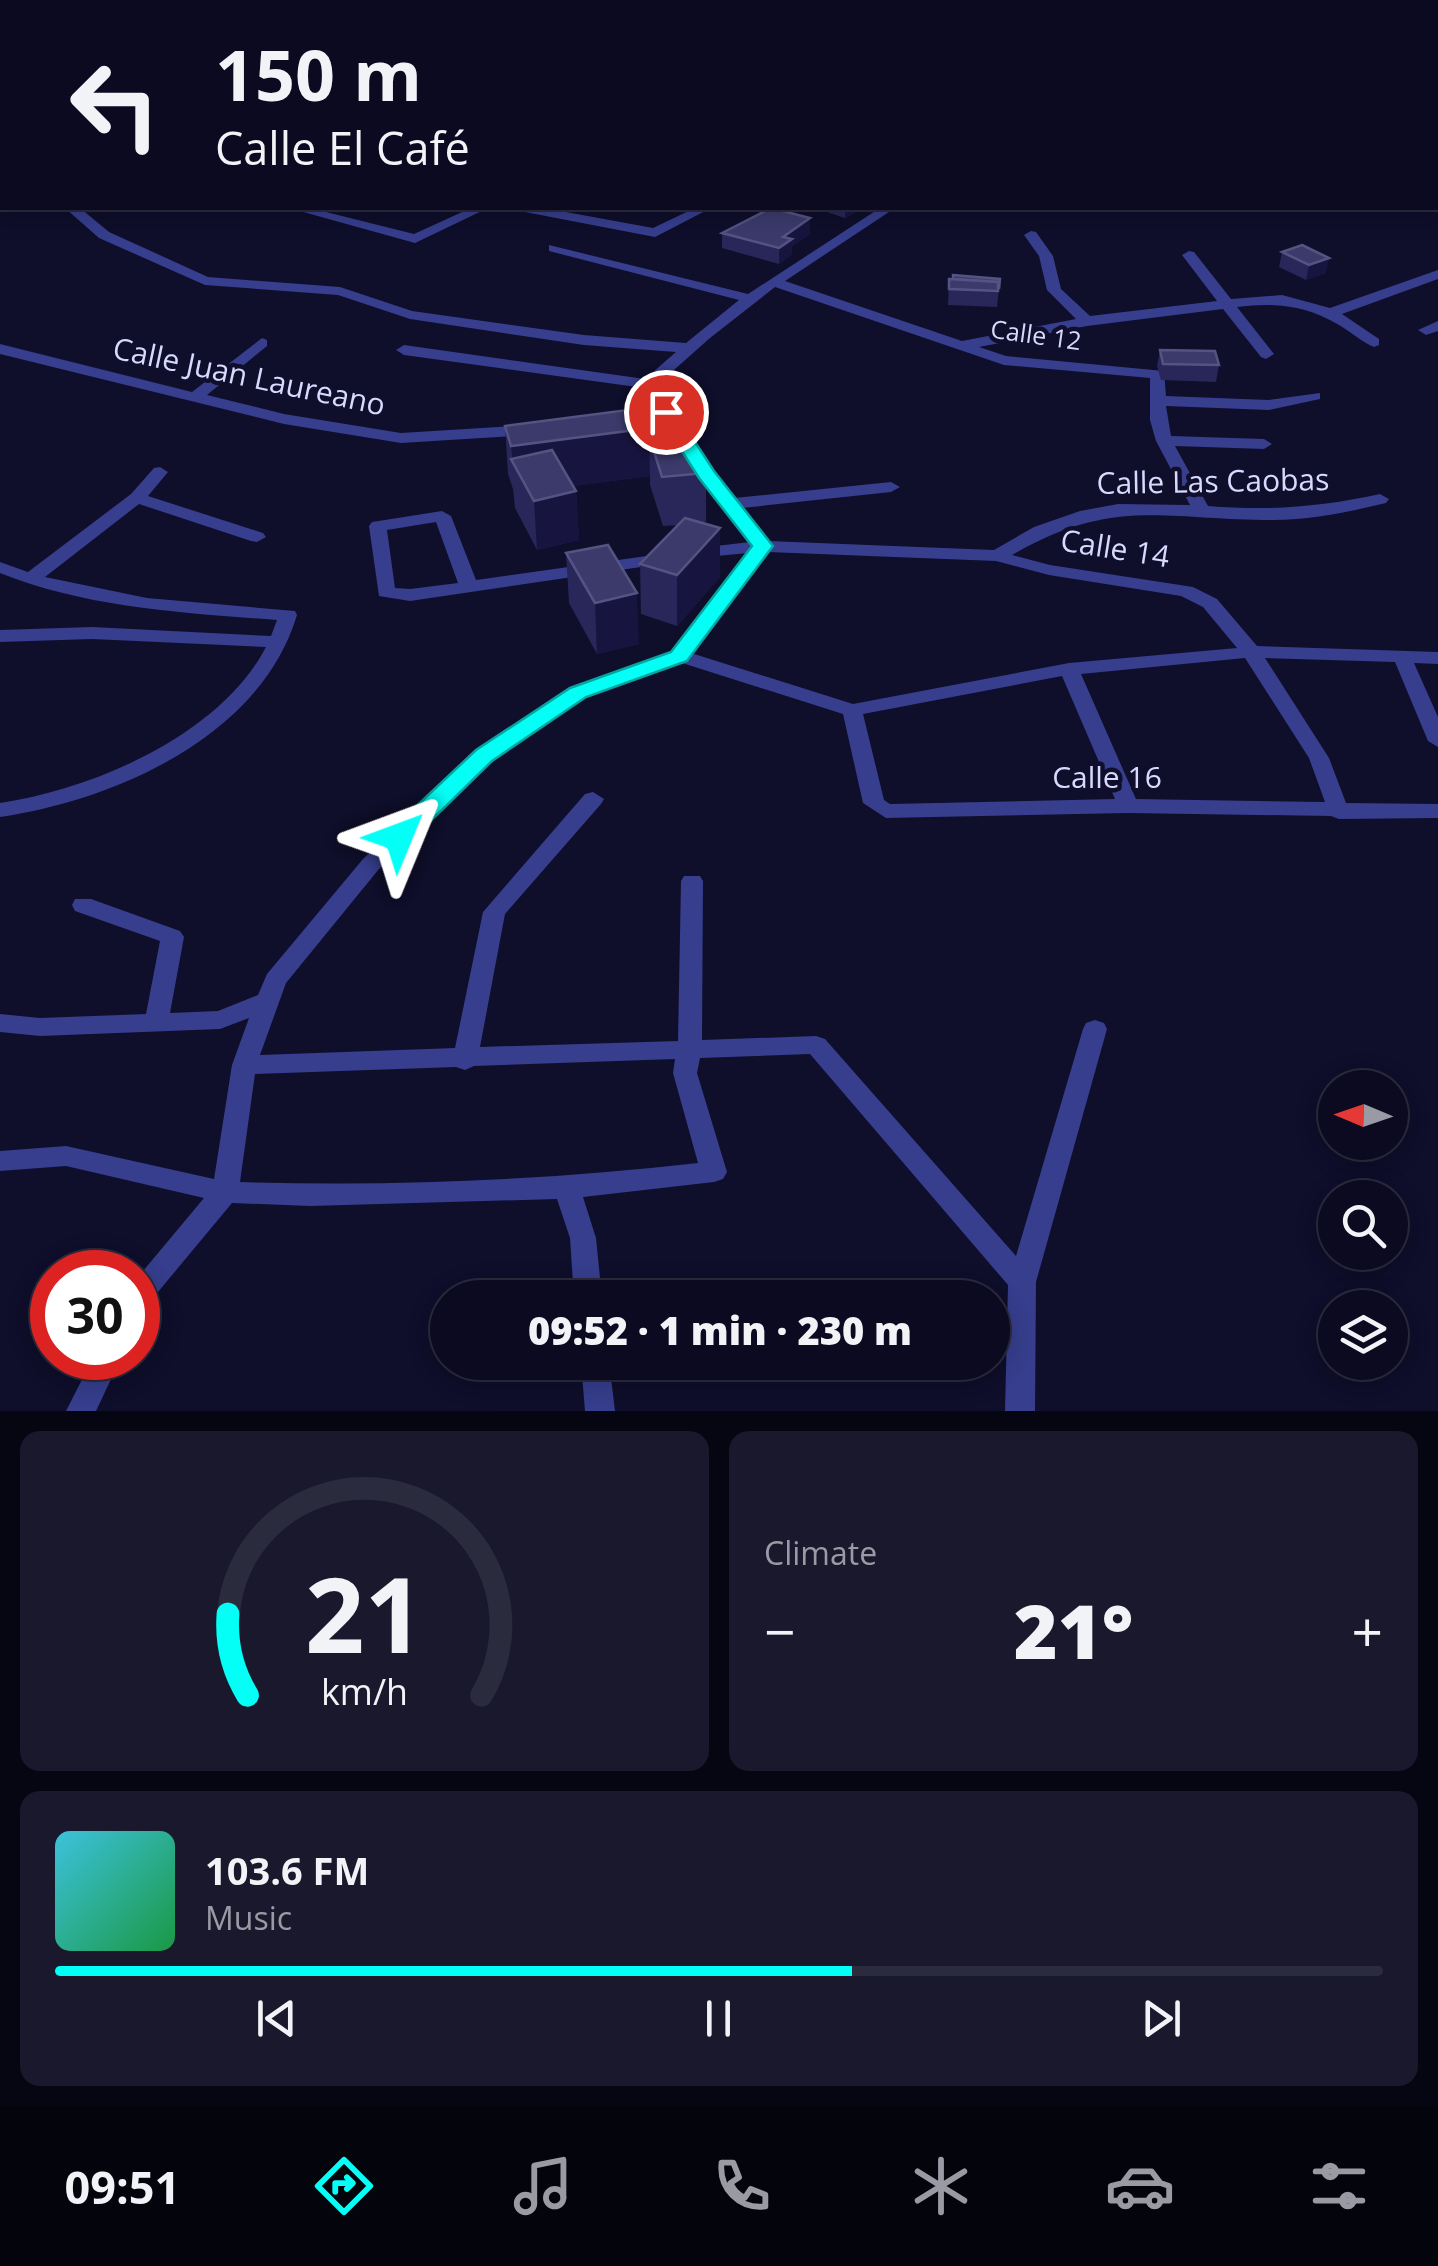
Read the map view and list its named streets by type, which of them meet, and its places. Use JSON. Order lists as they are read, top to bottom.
{
  "streets": {
    "street": [
      "Calle 12",
      "Calle Juan Laureano",
      "Calle Las Caobas",
      "Calle 14",
      "Calle 16"
    ]
  },
  "crossings": [
    ["Calle Las Caobas", "Calle 14"],
    ["Calle 14", "Calle 16"]
  ],
  "north": "left",
  "page": {
    "turn": ["150 m", "Calle El Café"],
    "limit": "30",
    "trip": "09:52 · 1 min · 230 m",
    "tile": "Climate",
    "heat": ["−", "21°", "+"],
    "song": ["103.6 FM", "Music"],
    "tabs": "09:51",
    "gauge": ["21", "km/h"]
  }
}
